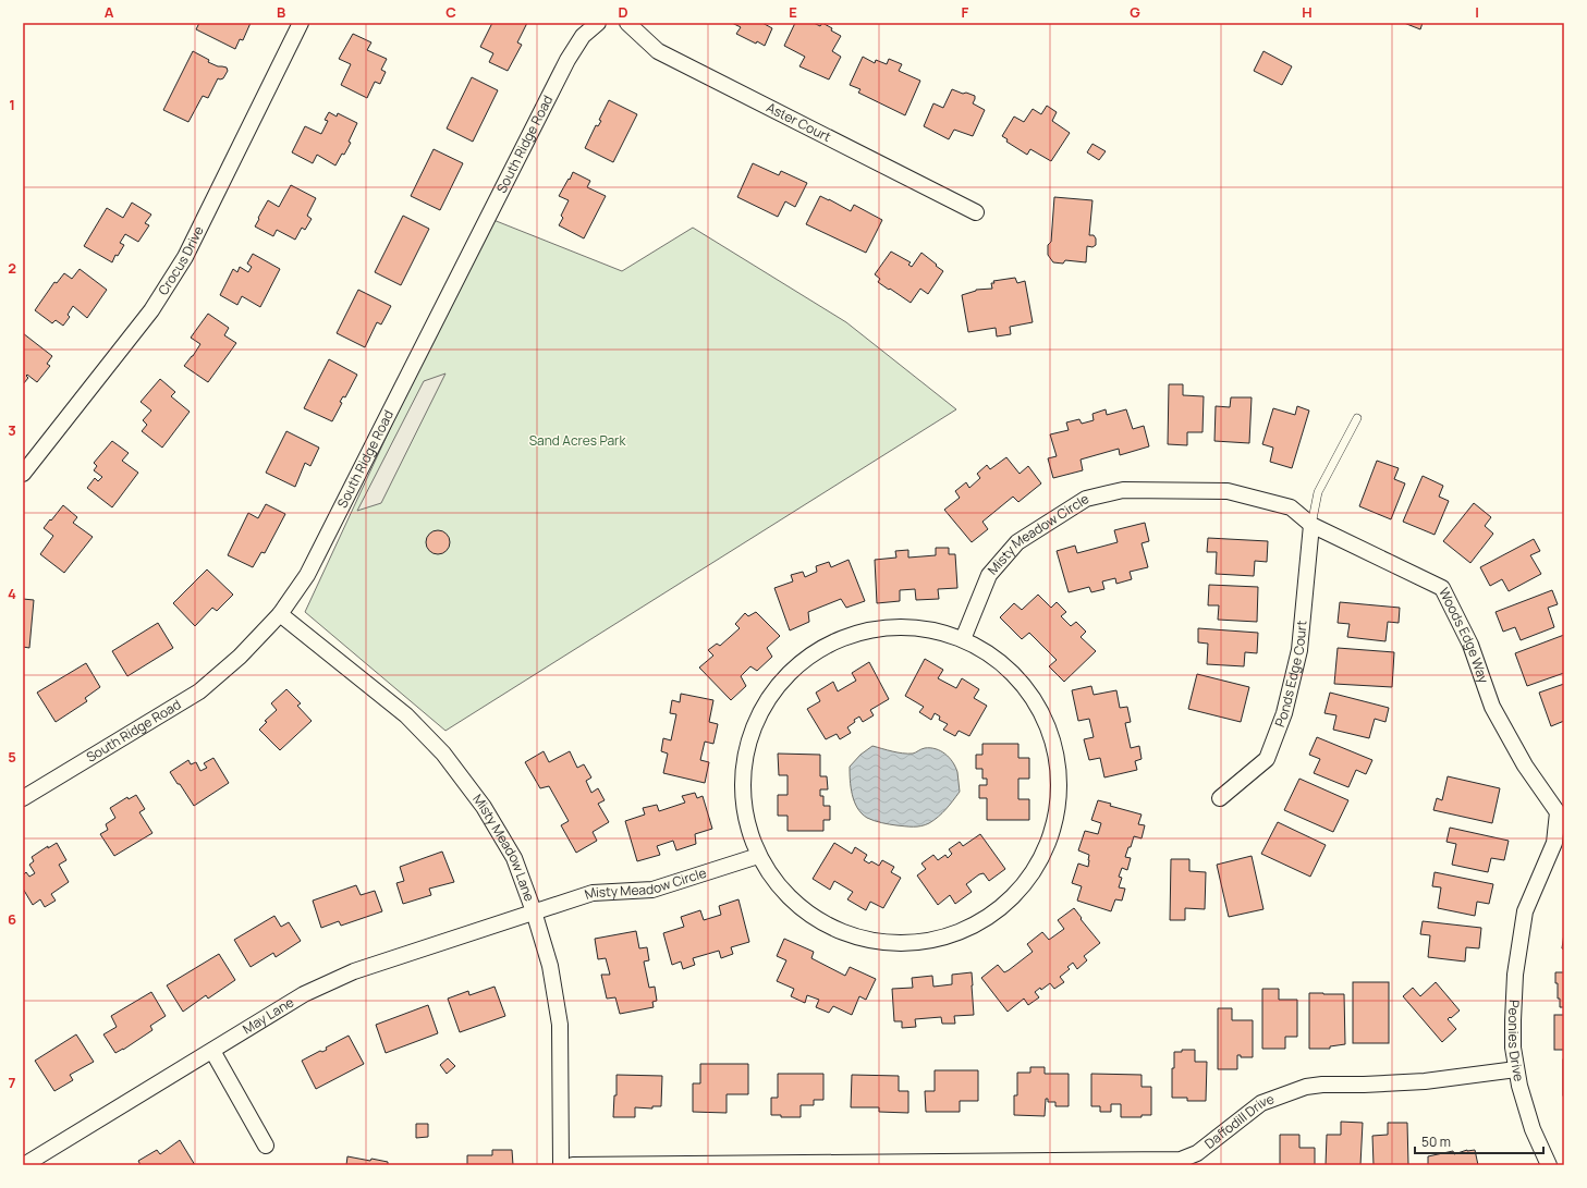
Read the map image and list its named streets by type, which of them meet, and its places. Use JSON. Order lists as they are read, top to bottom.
{
  "streets": {
    "street": [
      "Aster Court",
      "South Ridge Road",
      "Crocus Drive",
      "Misty Meadow Circle",
      "Woods Edge Way",
      "Ponds Edge Court",
      "Misty Meadow Lane",
      "May Lane",
      "Peonies Drive",
      "Daffodill Drive"
    ]
  },
  "crossings": [
    ["South Ridge Road", "Misty Meadow Lane"],
    ["Misty Meadow Circle", "Woods Edge Way"],
    ["Misty Meadow Circle", "Misty Meadow Lane"],
    ["Misty Meadow Circle", "May Lane"],
    ["Woods Edge Way", "Ponds Edge Court"],
    ["Woods Edge Way", "Peonies Drive"],
    ["Misty Meadow Lane", "May Lane"],
    ["Peonies Drive", "Daffodill Drive"]
  ],
  "parks": ["Sand Acres Park"],
  "scale_bar": "50 m",
  "grid": {
    "columns": [
      "A",
      "B",
      "C",
      "D",
      "E",
      "F",
      "G",
      "H",
      "I"
    ],
    "rows": [
      "1",
      "2",
      "3",
      "4",
      "5",
      "6",
      "7"
    ]
  }
}
